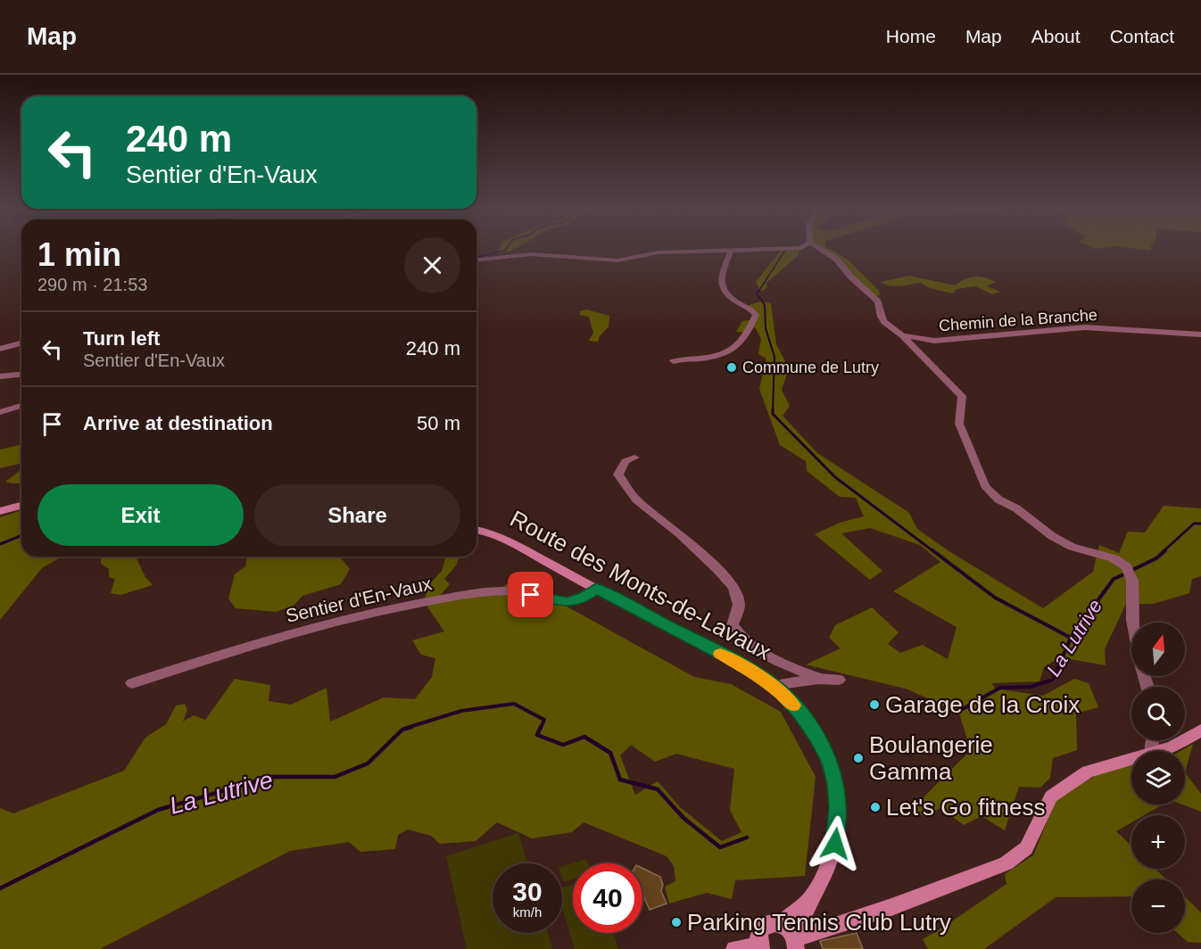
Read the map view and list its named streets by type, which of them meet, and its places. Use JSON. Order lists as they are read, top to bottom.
{
  "streets": {
    "street": ["Chemin de la Branche", "Route des Monts-de-Lavaux", "Sentier d'En-Vaux"]
  },
  "crossings": [
    ["Route des Monts-de-Lavaux", "Sentier d'En-Vaux"]
  ],
  "water": ["La Lutrive"],
  "places": [
    "Commune de Lutry",
    "Garage de la Croix",
    "Boulangerie Gamma",
    "Let's Go fitness",
    "Parking Tennis Club Lutry"
  ],
  "north": "top",
  "page": {
    "header": "Map",
    "nav": [
      "Home",
      "Map",
      "About",
      "Contact"
    ],
    "turn": ["240 m", "Sentier d'En-Vaux"],
    "heading": ["1 min", "290 m · 21:53"],
    "list": [
      {
        "name": "Turn left",
        "note": "Sentier d'En-Vaux",
        "value": "240 m"
      },
      {
        "name": "Arrive at destination",
        "value": "50 m"
      }
    ],
    "buttons": ["Exit", "Share"],
    "map_buttons": ["+", "−"],
    "speed": "30 km/h",
    "limit": "40"
  }
}
